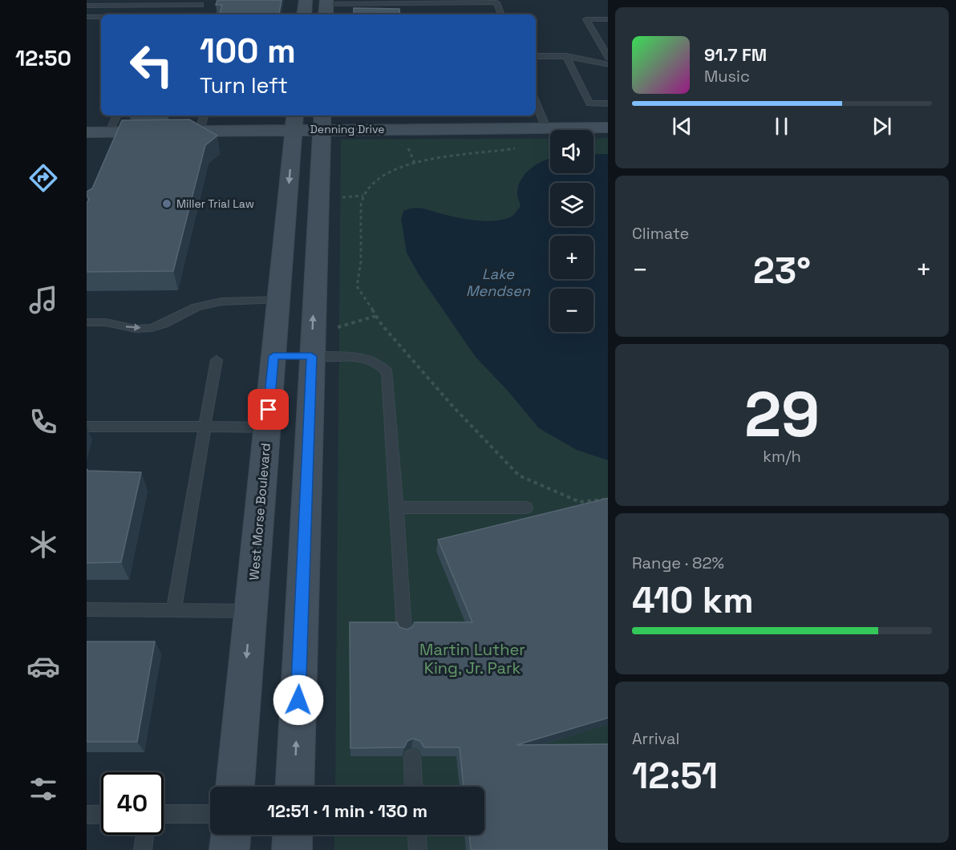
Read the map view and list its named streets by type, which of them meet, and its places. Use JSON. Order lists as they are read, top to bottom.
{
  "streets": {
    "street": ["Denning Drive", "West Morse Boulevard"]
  },
  "crossings": [
    ["Denning Drive", "West Morse Boulevard"]
  ],
  "water": ["Lake Mendsen"],
  "parks": ["Martin Luther King, Jr. Park"],
  "places": ["Miller Trial Law"],
  "page": {
    "tabs": "12:50",
    "turn": ["100 m", "Turn left"],
    "song": ["91.7 FM", "Music"],
    "map_buttons": ["+", "−"],
    "tile": [
      "Climate",
      ["29", "km/h"],
      ["Range · 82%", "410 km"],
      ["Arrival", "12:51"]
    ],
    "heat": ["−", "23°", "+"],
    "limit": "40",
    "trip": "12:51 · 1 min · 130 m"
  }
}
